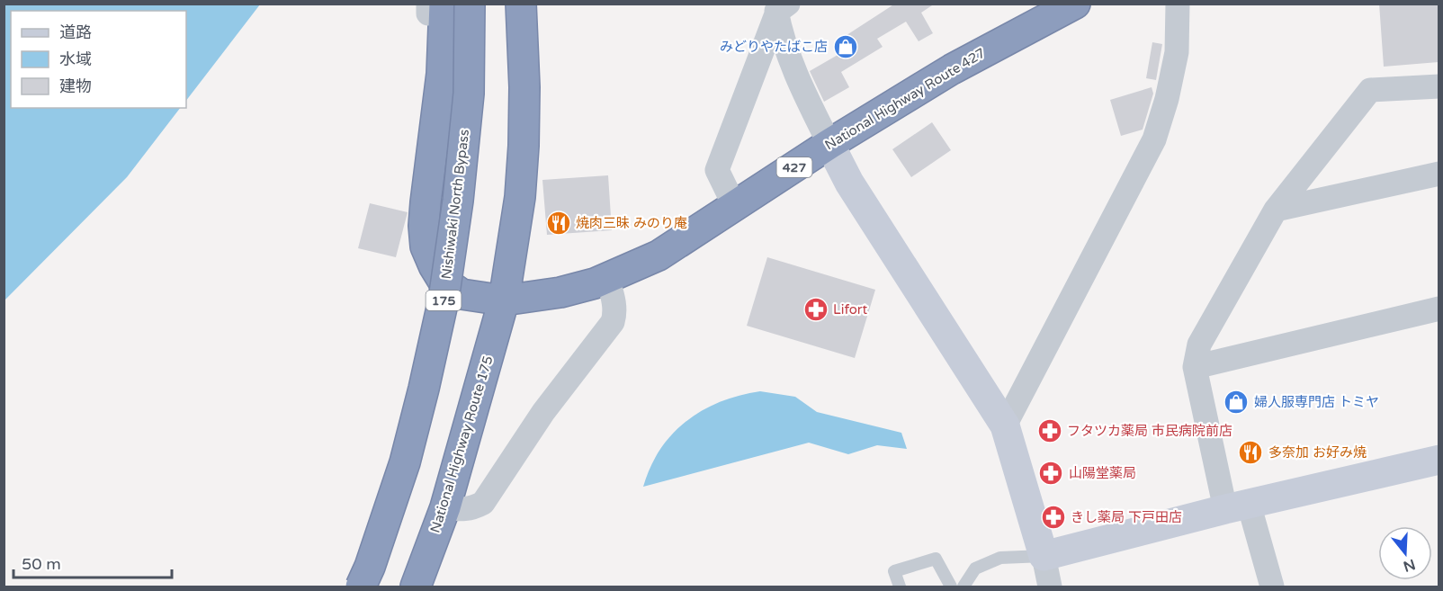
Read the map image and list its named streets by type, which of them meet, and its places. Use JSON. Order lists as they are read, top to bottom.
{
  "streets": {
    "highway": [
      "National Highway Route 427",
      "427",
      "Nishiwaki North Bypass",
      "175",
      "National Highway Route 175"
    ]
  },
  "crossings": [
    ["National Highway Route 427", "175"],
    ["National Highway Route 427", "National Highway Route 175"],
    ["175", "National Highway Route 175"]
  ],
  "places": {
    "shop": ["みどりやたばこ店", "婦人服専門店 トミヤ"],
    "restaurant": ["焼肉三昧 みのり庵", "多奈加 お好み焼"],
    "pharmacy": [
      "Lifort",
      "フタツカ薬局 市民病院前店",
      "山陽堂薬局",
      "きし薬局 下戸田店"
    ]
  },
  "legend": ["道路", "水域", "建物"],
  "scale_bar": "50 m",
  "north": "bottom"
}
